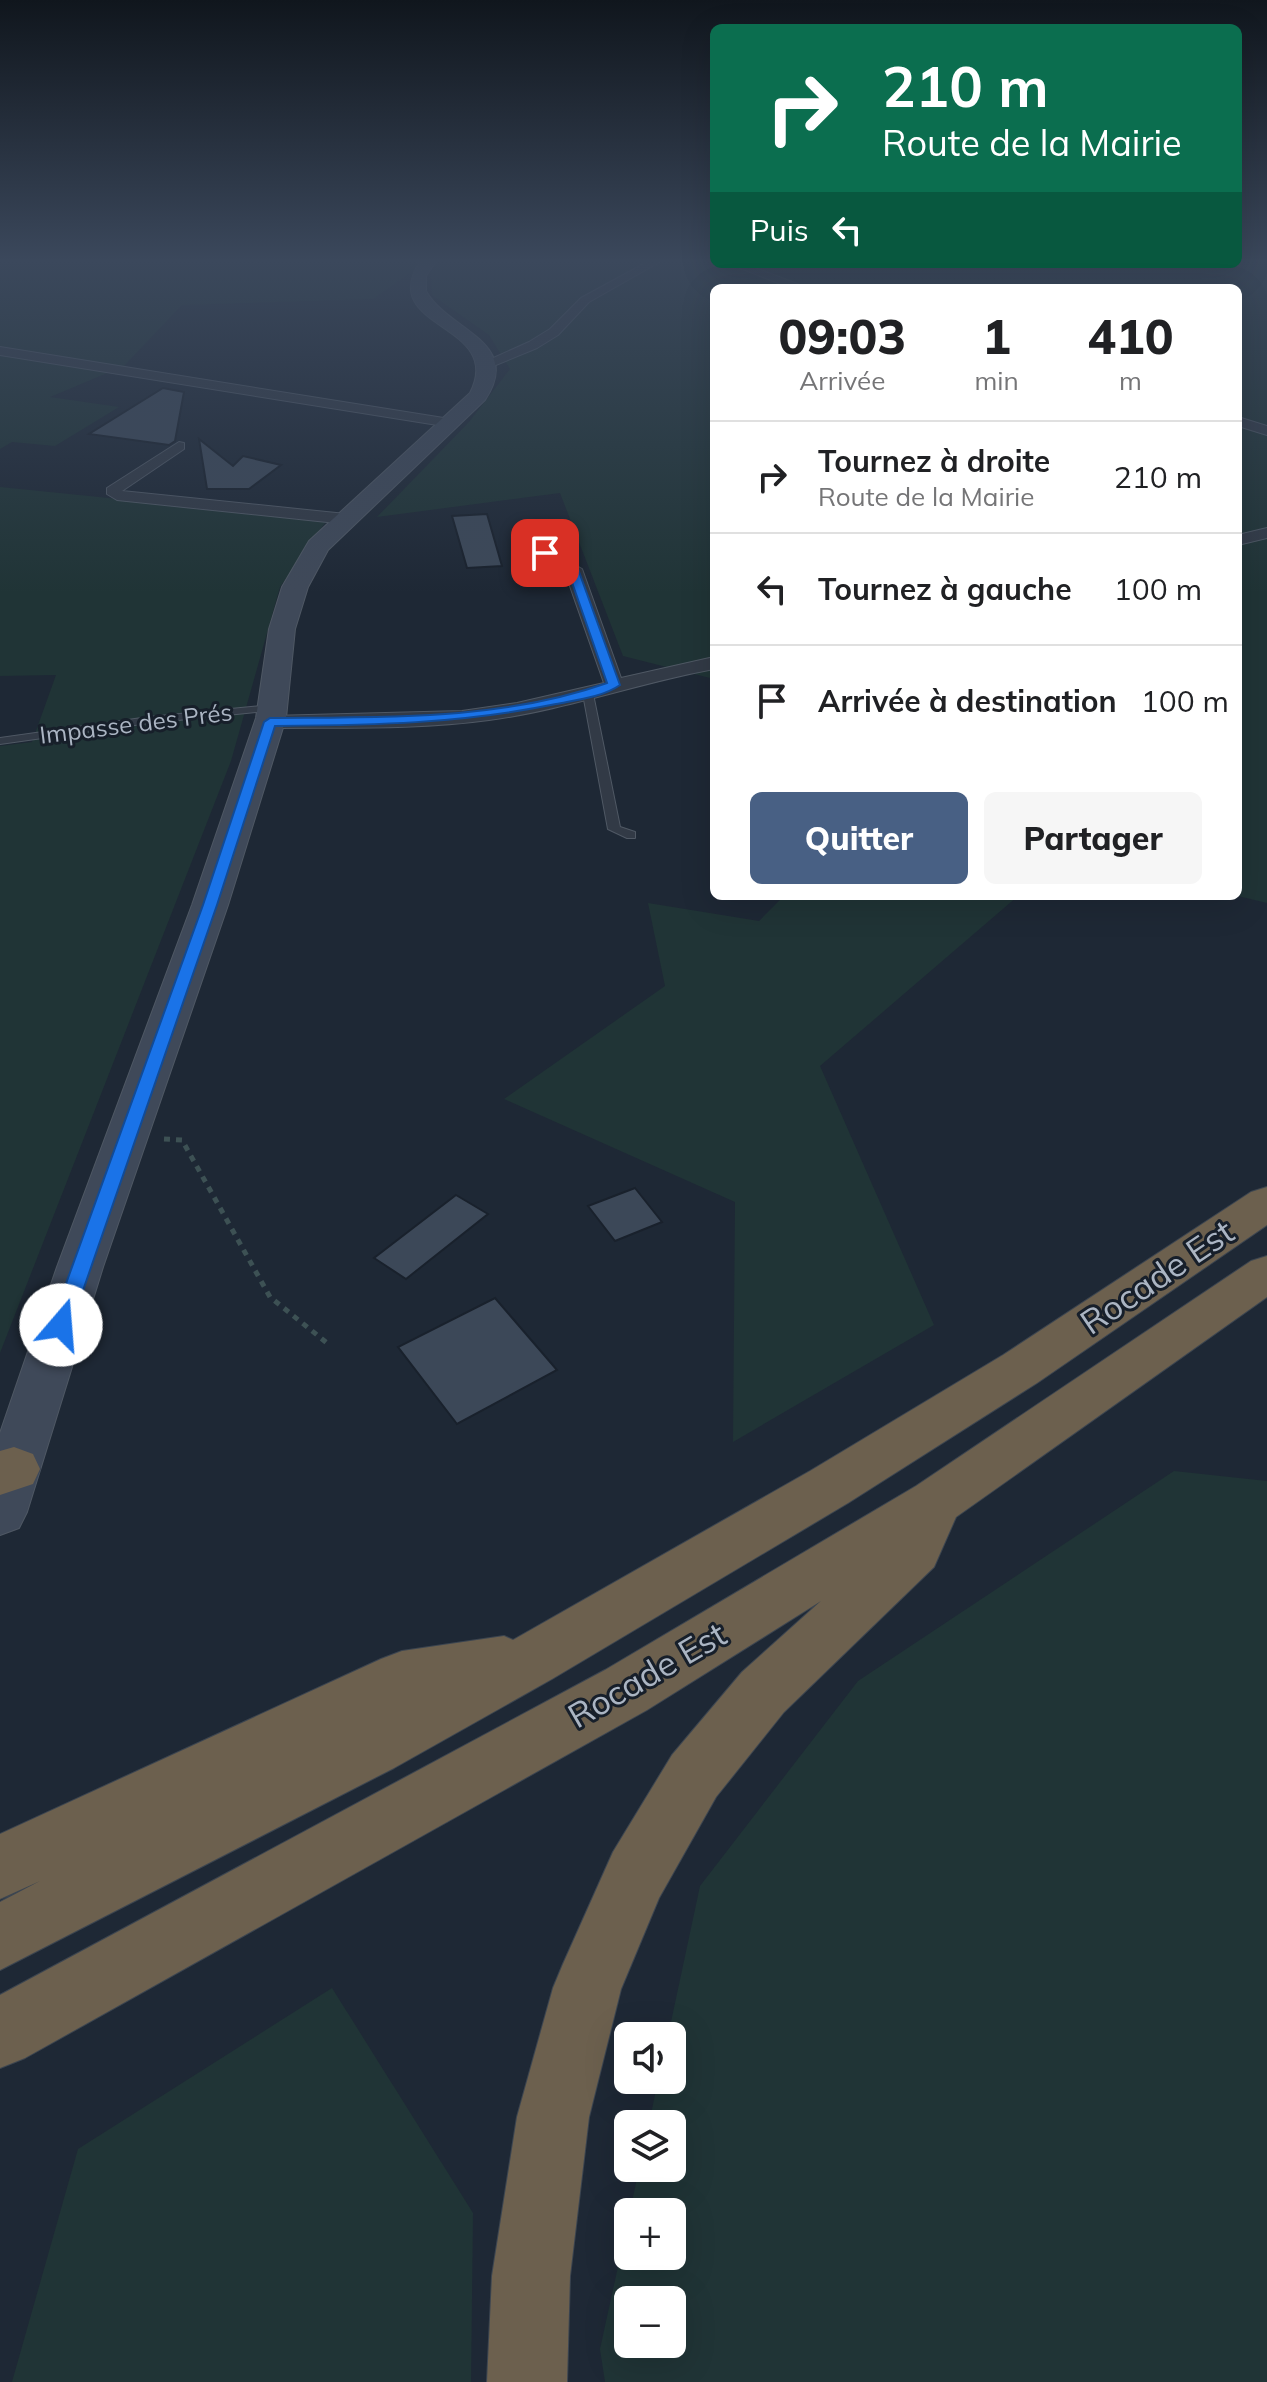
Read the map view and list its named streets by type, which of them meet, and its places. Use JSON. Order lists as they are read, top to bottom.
{
  "streets": {
    "highway": ["Rocade Est"],
    "lane": ["Impasse des Prés"]
  },
  "page": {
    "turn": ["210 m", "Route de la Mairie"],
    "then": "Puis",
    "eta": [
      "09:03",
      "Arrivée",
      "1",
      "min",
      "410",
      "m"
    ],
    "list": [
      {
        "name": "Tournez à droite",
        "note": "Route de la Mairie",
        "value": "210 m"
      },
      {
        "name": "Tournez à gauche",
        "value": "100 m"
      },
      {
        "name": "Arrivée à destination",
        "value": "100 m"
      }
    ],
    "buttons": ["Quitter", "Partager"],
    "map_buttons": ["+", "−"]
  }
}
